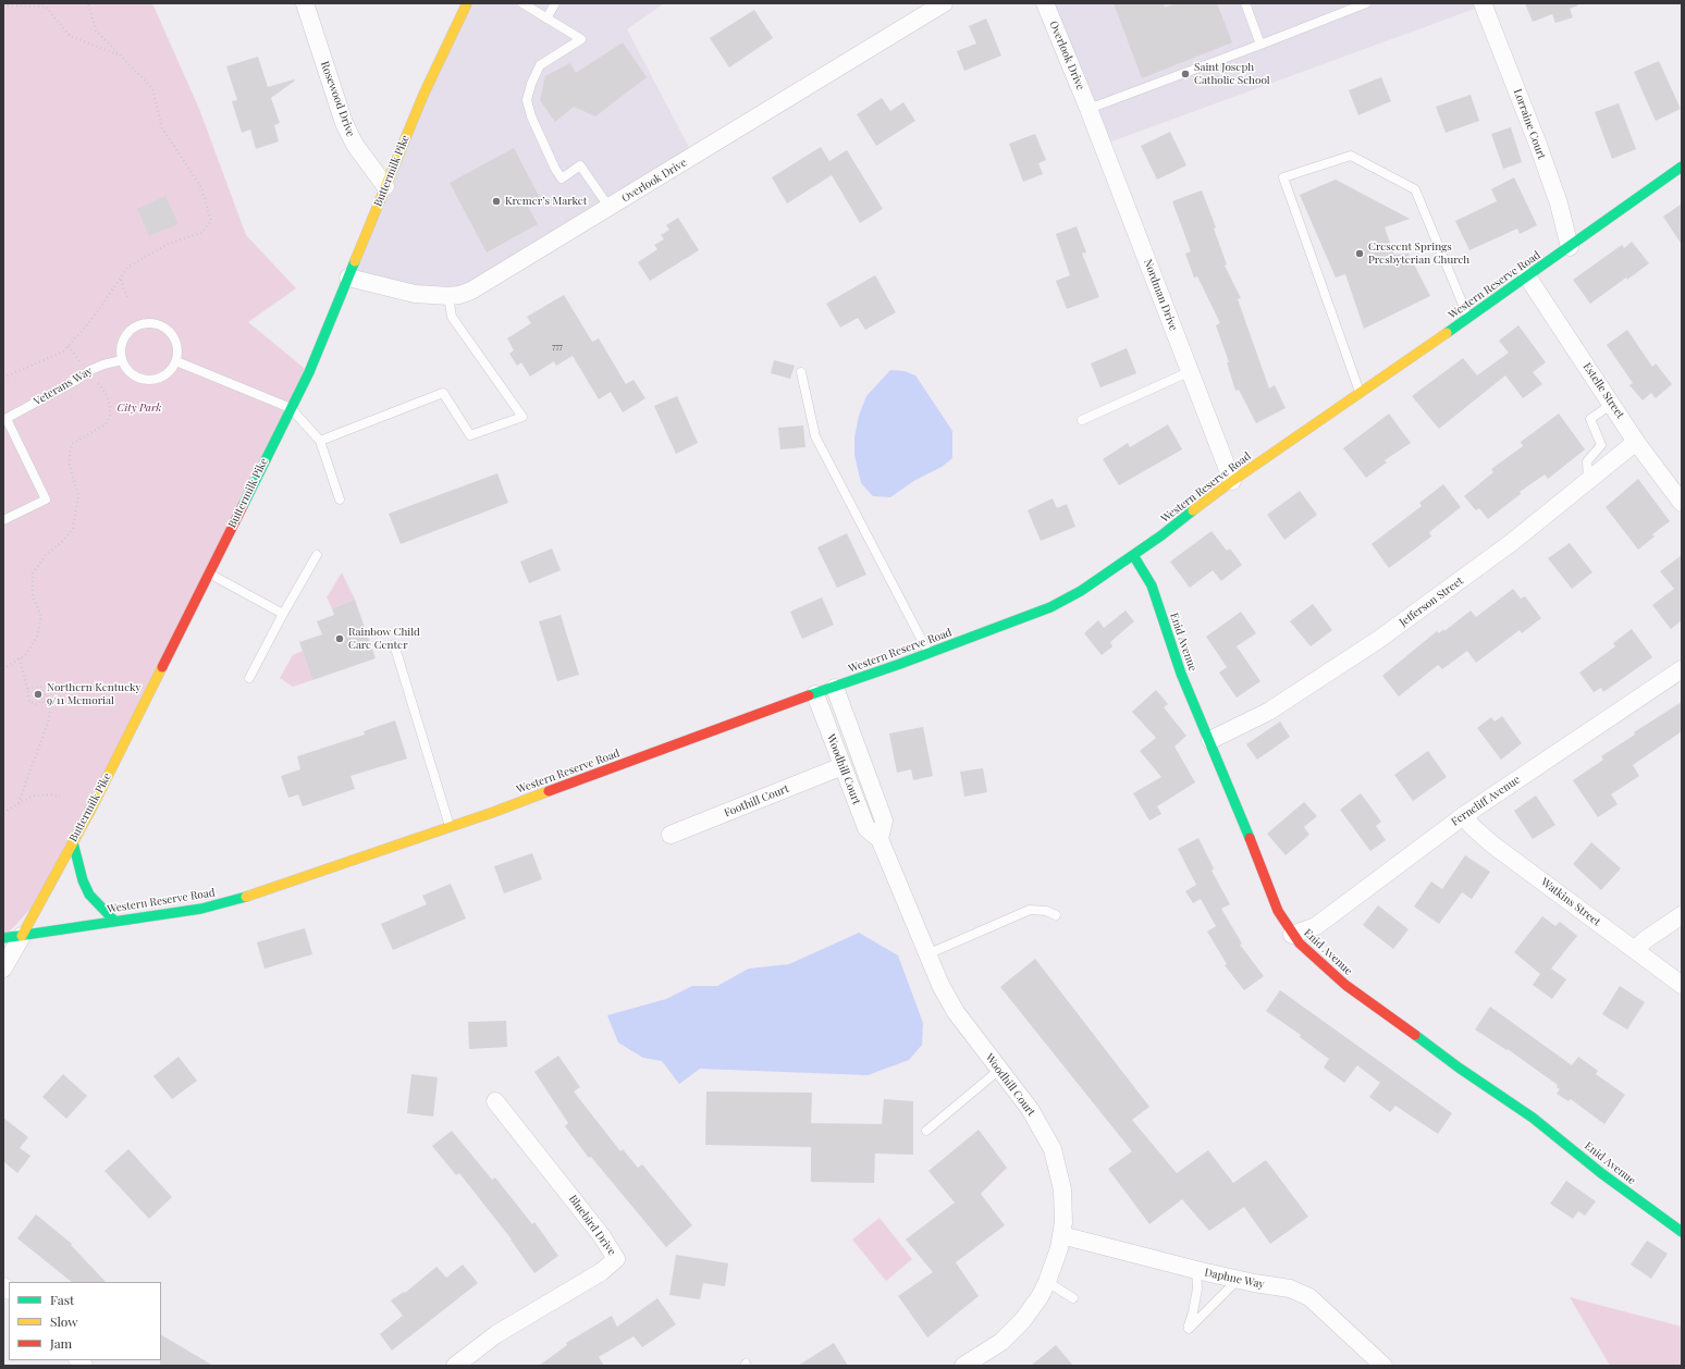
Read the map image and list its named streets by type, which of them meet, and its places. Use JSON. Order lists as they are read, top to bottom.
{
  "streets": {
    "street": [
      "Overlook Drive",
      "Rosewood Drive",
      "Lorraine Court",
      "Buttermilk Pike",
      "Western Reserve Road",
      "Nordman Drive",
      "Estelle Street",
      "Jefferson Street",
      "Enid Avenue",
      "Woodhill Court",
      "Foothill Court",
      "Ferncliff Avenue",
      "Watkins Street",
      "Bluebird Drive",
      "Daphne Way"
    ],
    "lane": ["Veterans Way"]
  },
  "crossings": [
    ["Overlook Drive", "Buttermilk Pike"],
    ["Overlook Drive", "Nordman Drive"],
    ["Rosewood Drive", "Buttermilk Pike"],
    ["Lorraine Court", "Western Reserve Road"],
    ["Buttermilk Pike", "Western Reserve Road"],
    ["Western Reserve Road", "Nordman Drive"],
    ["Western Reserve Road", "Estelle Street"],
    ["Western Reserve Road", "Enid Avenue"],
    ["Western Reserve Road", "Woodhill Court"],
    ["Estelle Street", "Jefferson Street"],
    ["Jefferson Street", "Enid Avenue"],
    ["Enid Avenue", "Ferncliff Avenue"],
    ["Woodhill Court", "Foothill Court"],
    ["Woodhill Court", "Daphne Way"],
    ["Ferncliff Avenue", "Watkins Street"]
  ],
  "parks": ["City Park"],
  "places": [
    "Saint Joseph Catholic School",
    "Kremer’s Market",
    "Crescent Springs Presbyterian Church",
    "Rainbow Child Care Center",
    "Northern Kentucky 9/11 Memorial"
  ],
  "house_numbers": ["777"],
  "legend": ["Fast", "Slow", "Jam"]
}
